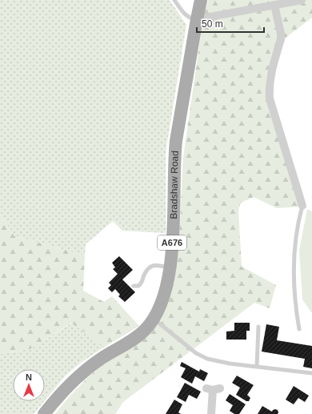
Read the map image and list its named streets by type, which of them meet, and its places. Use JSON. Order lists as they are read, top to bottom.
{
  "streets": {
    "main road": ["Bradshaw Road", "A676"]
  },
  "scale_bar": "50 m",
  "north": "top"
}
